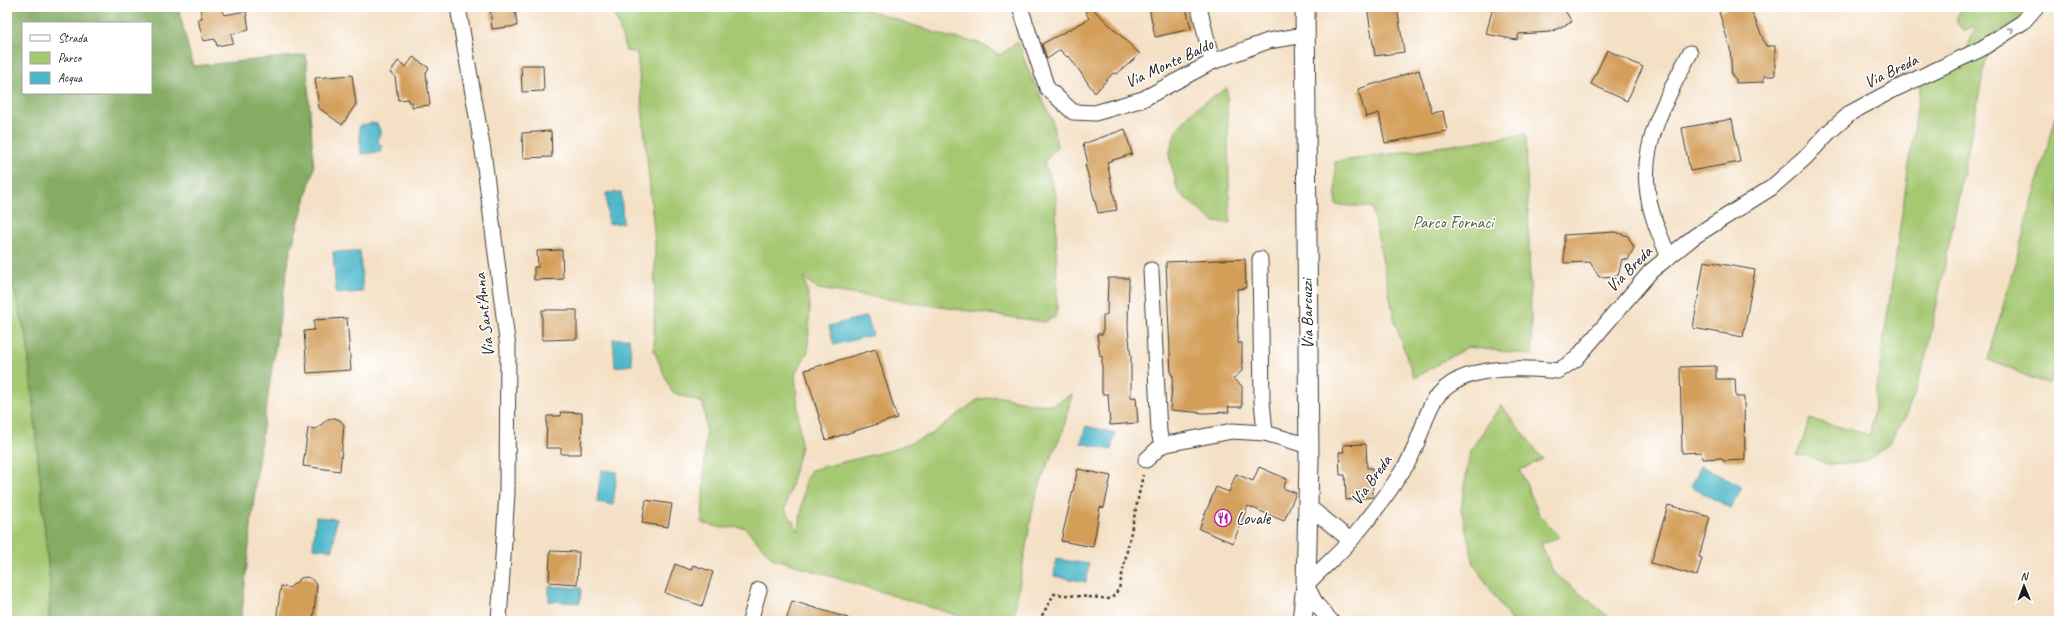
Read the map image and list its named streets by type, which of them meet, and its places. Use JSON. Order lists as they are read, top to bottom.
{
  "streets": {
    "street": [
      "Via Monte Baldo",
      "Via Breda",
      "Via Barcuzzi",
      "Via Sant'Anna"
    ]
  },
  "crossings": [
    ["Via Monte Baldo", "Via Barcuzzi"],
    ["Via Breda", "Via Barcuzzi"]
  ],
  "one_way": ["Via Breda"],
  "parks": ["Parco Fornaci"],
  "places": {
    "restaurant": ["Lovale"]
  },
  "legend": ["Strada", "Parco", "Acqua"],
  "north": "top"
}
